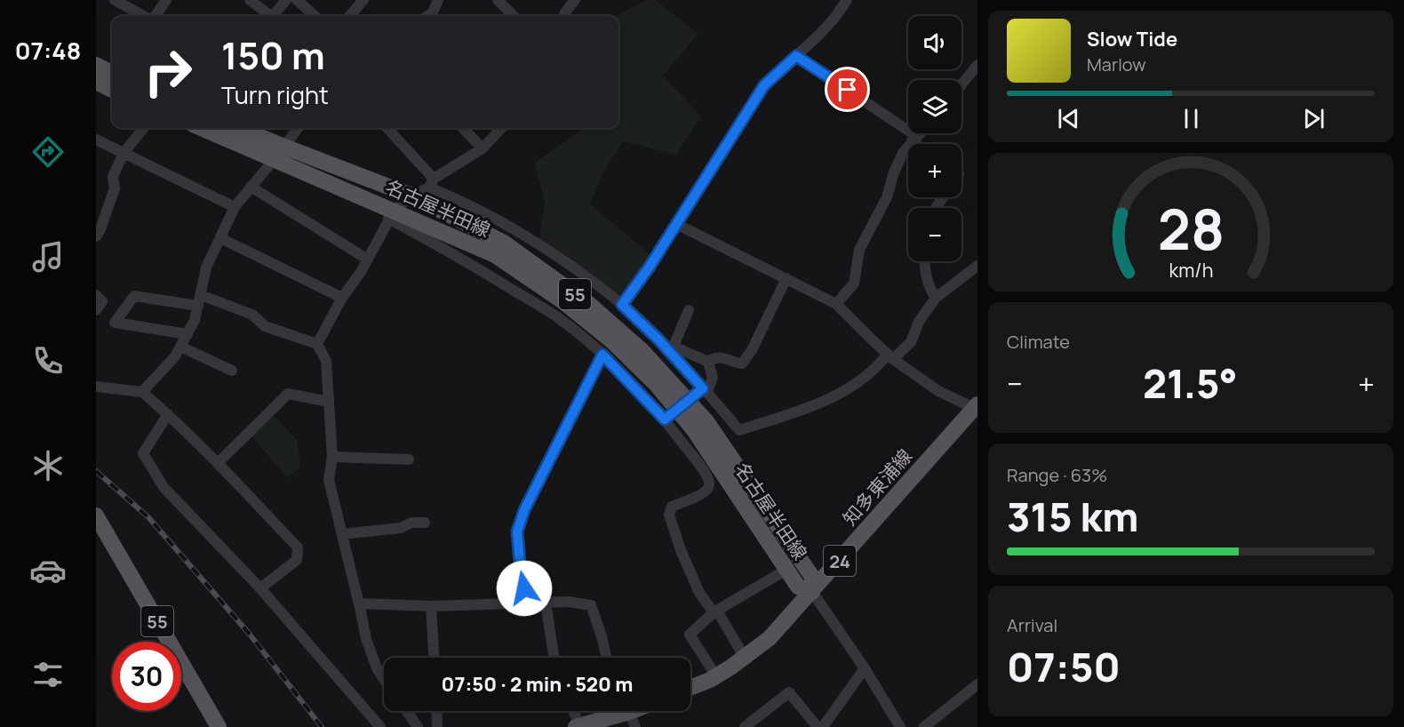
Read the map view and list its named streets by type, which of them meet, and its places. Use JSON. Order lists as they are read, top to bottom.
{
  "streets": {
    "main road": [
      "名古屋半田線",
      "55",
      "知多東浦線",
      "24"
    ]
  },
  "crossings": [
    ["名古屋半田線", "知多東浦線"]
  ],
  "page": {
    "tabs": "07:48",
    "map_buttons": ["+", "−"],
    "turn": ["150 m", "Turn right"],
    "song": ["Slow Tide", "Marlow"],
    "tile": [
      "Climate",
      ["Range · 63%", "315 km"],
      ["Arrival", "07:50"]
    ],
    "heat": ["−", "21.5°", "+"],
    "limit": "30",
    "trip": "07:50 · 2 min · 520 m",
    "gauge": ["28", "km/h"]
  }
}
